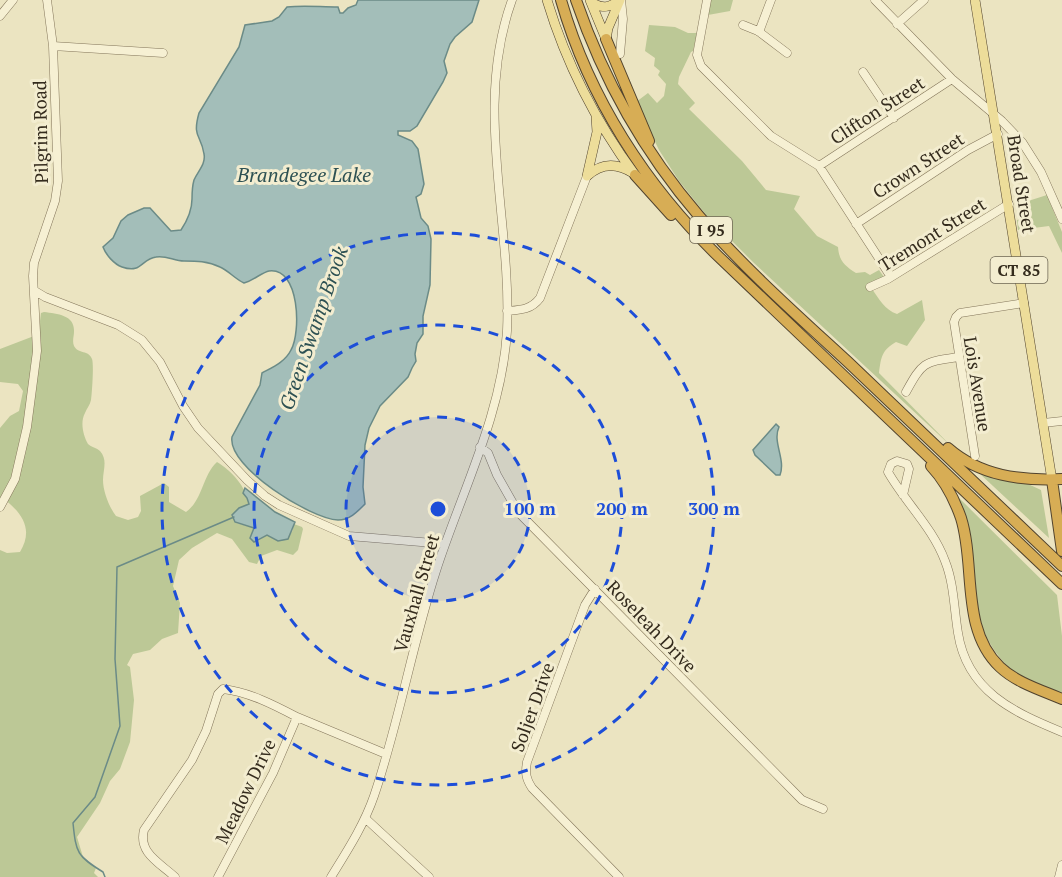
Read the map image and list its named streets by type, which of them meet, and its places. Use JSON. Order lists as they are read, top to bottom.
{
  "streets": {
    "highway": ["Broad Street", "I 95", "CT 85"],
    "street": [
      "Clifton Street",
      "Pilgrim Road",
      "Crown Street",
      "Tremont Street",
      "Lois Avenue",
      "Vauxhall Street",
      "Roseleah Drive",
      "Soljer Drive",
      "Meadow Drive"
    ]
  },
  "crossings": [
    ["Crown Street", "Broad Street"],
    ["Broad Street", "Tremont Street"],
    ["Broad Street", "Lois Avenue"],
    ["Vauxhall Street", "Roseleah Drive"],
    ["Roseleah Drive", "Soljer Drive"]
  ],
  "water": ["Brandegee Lake", "Green Swamp Brook"],
  "rings": ["100 m", "200 m", "300 m"]
}
